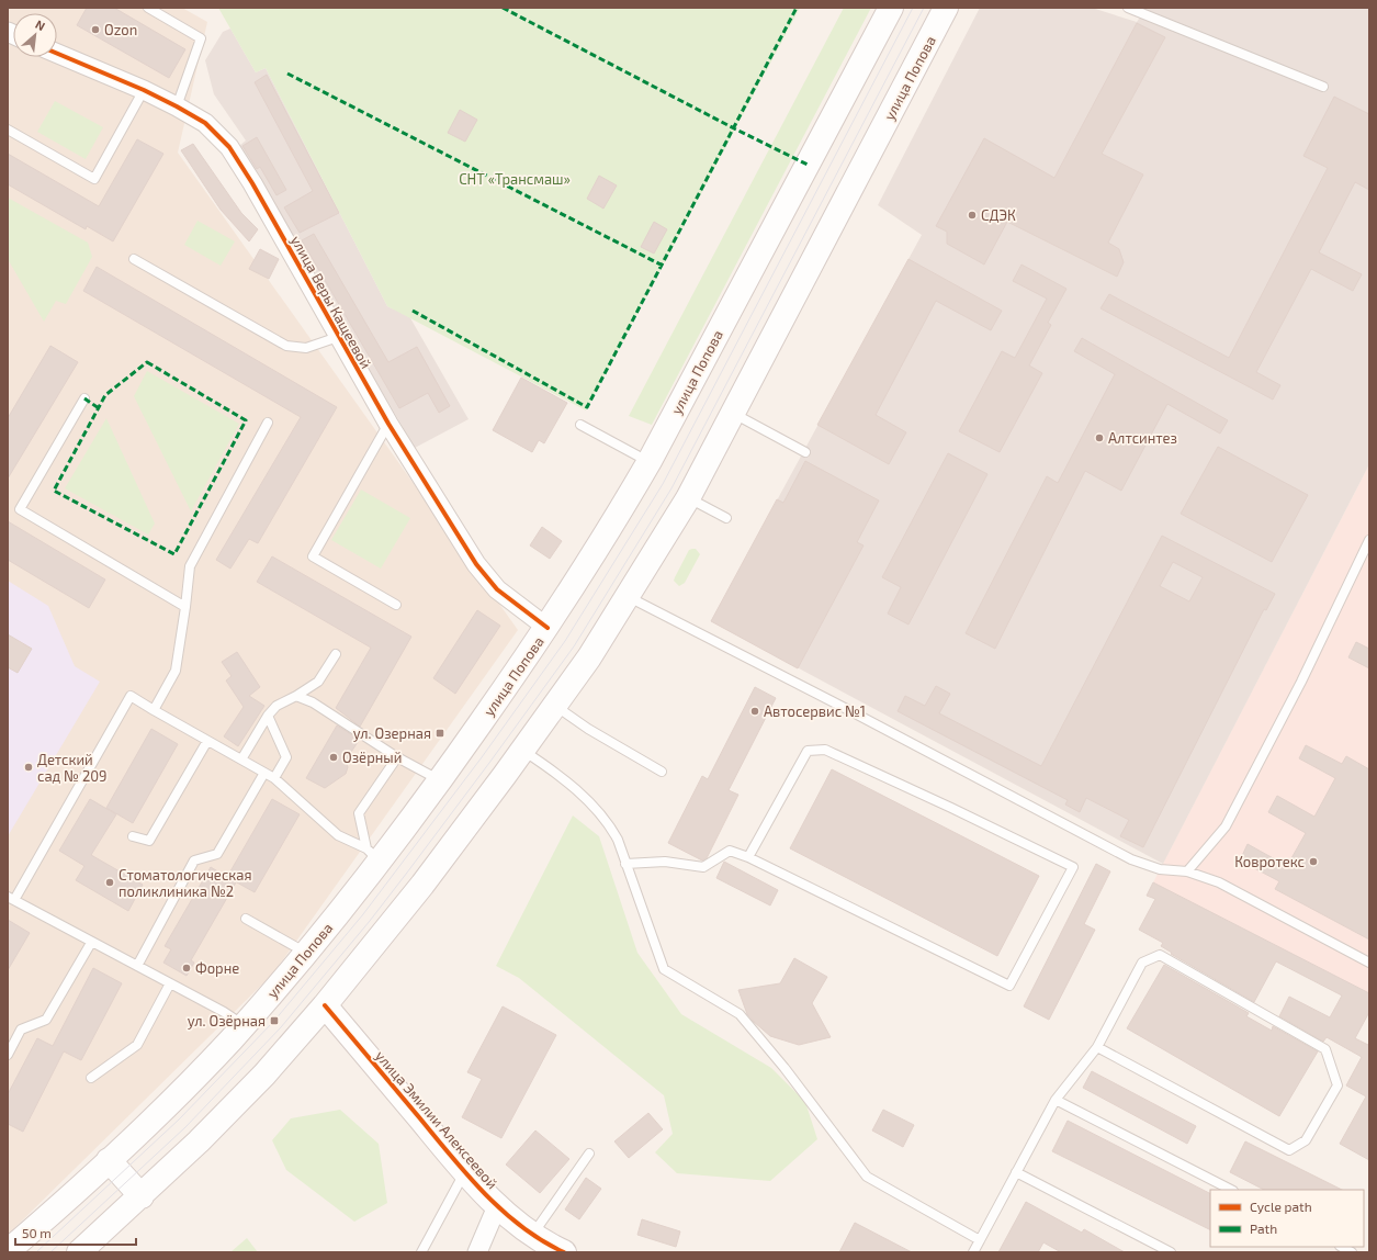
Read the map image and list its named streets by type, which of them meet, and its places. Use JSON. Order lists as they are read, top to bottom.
{
  "streets": {
    "main road": ["улица Попова", "улица Эмилии Алексеевой"],
    "street": ["улица Веры Кащеевой"]
  },
  "crossings": [
    ["улица Попова", "улица Веры Кащеевой"],
    ["улица Попова", "улица Эмилии Алексеевой"]
  ],
  "parks": ["СНТ «Трансмаш»"],
  "places": {
    "other": [
      "Ozon",
      "СДЭК",
      "Алтсинтез",
      "Автосервис №1",
      "Озёрный",
      "Детский сад № 209",
      "Ковротекс",
      "Стоматологическая поликлиника №2",
      "Форне"
    ],
    "transit": ["ул. Озерная", "ул. Озёрная"]
  },
  "legend": ["Cycle path", "Path"],
  "scale_bar": "50 m",
  "north": "top right"
}
